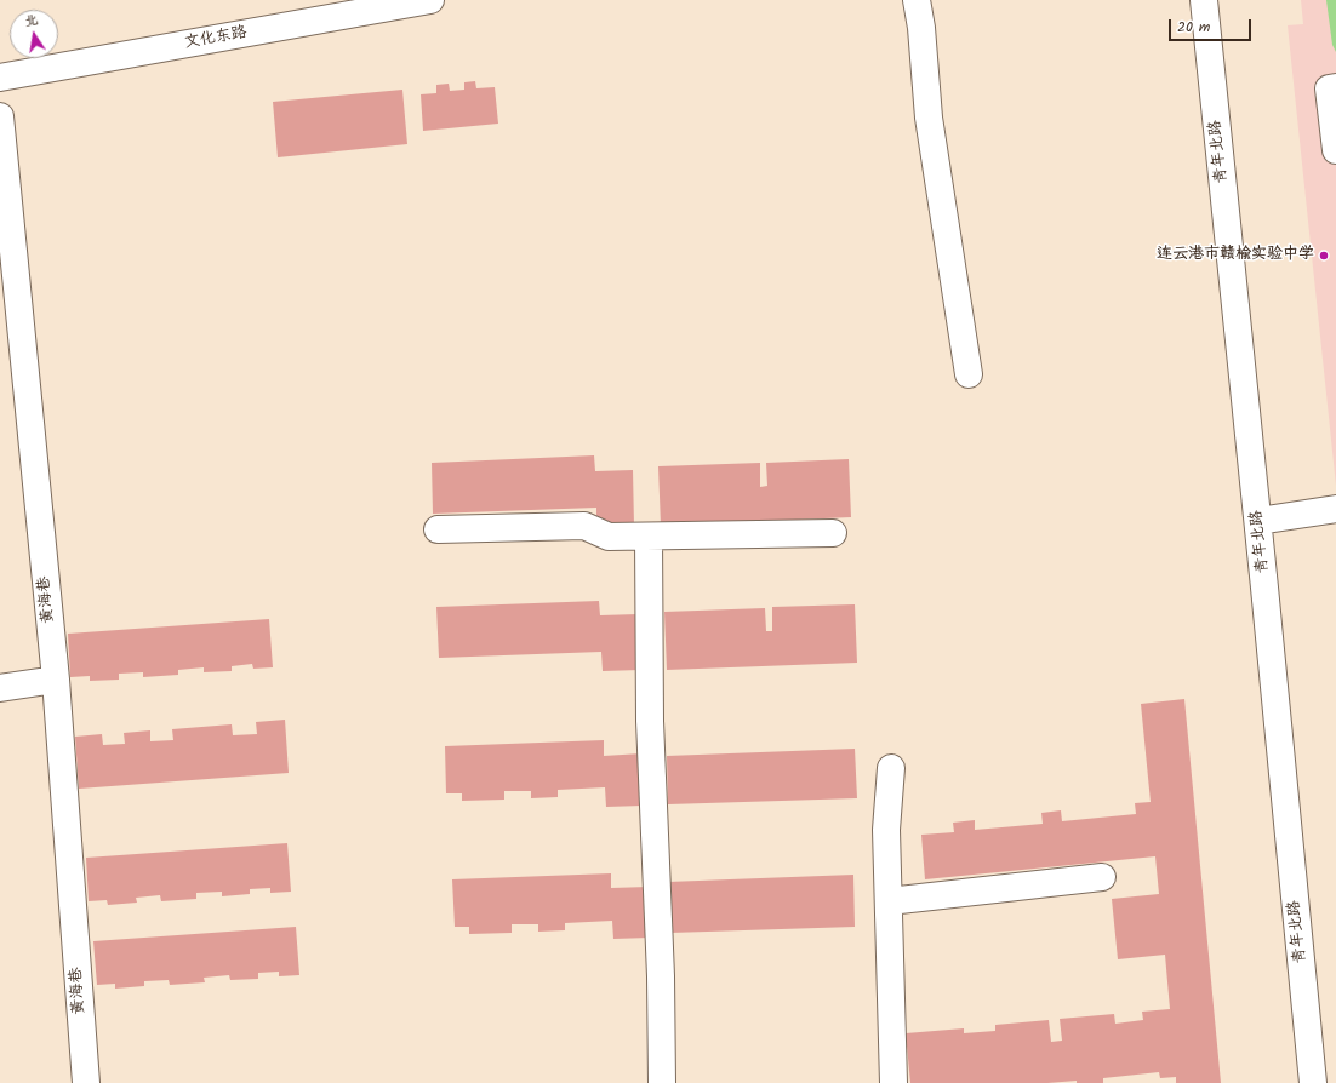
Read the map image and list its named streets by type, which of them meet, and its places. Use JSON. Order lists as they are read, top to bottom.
{
  "streets": {
    "street": ["文化东路", "青年北路", "黄海巷"]
  },
  "places": ["连云港市赣榆实验中学"],
  "scale_bar": "20 m",
  "north": "top"
}
